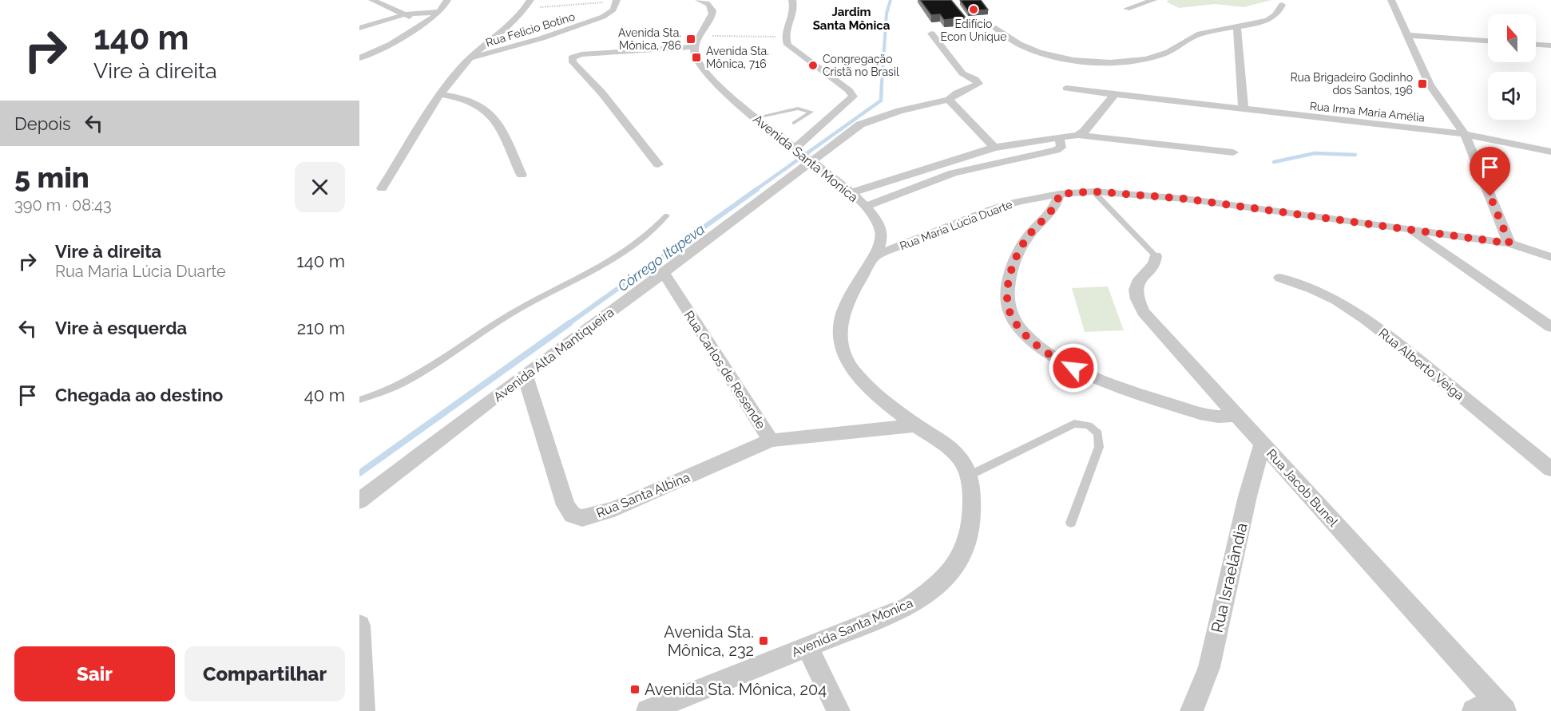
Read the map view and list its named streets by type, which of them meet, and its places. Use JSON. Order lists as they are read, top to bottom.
{
  "streets": {
    "street": [
      "Rua Felicio Botino",
      "Rua Irma Maria Amélia",
      "Avenida Santa Monica",
      "Rua Maria Lúcia Duarte",
      "Avenida Alta Mantiqueira",
      "Rua Alberto Veiga",
      "Rua Carlos de Resende",
      "Rua Jacob Bunel",
      "Rua Santa Albina",
      "Rua Israelândia"
    ]
  },
  "crossings": [
    ["Avenida Santa Monica", "Rua Maria Lúcia Duarte"],
    ["Avenida Santa Monica", "Avenida Alta Mantiqueira"],
    ["Avenida Santa Monica", "Rua Carlos de Resende"],
    ["Avenida Alta Mantiqueira", "Rua Carlos de Resende"],
    ["Avenida Alta Mantiqueira", "Rua Santa Albina"],
    ["Rua Carlos de Resende", "Rua Santa Albina"],
    ["Rua Jacob Bunel", "Rua Israelândia"]
  ],
  "districts": ["Jardim Santa Mônica"],
  "water": ["Córrego Itapeva"],
  "places": {
    "other": ["Edifício Econ Unique", "Congregação Cristã no Brasil"],
    "transit": [
      "Avenida Sta. Mônica, 786",
      "Avenida Sta. Mônica, 716",
      "Rua Brigadeiro Godinho dos Santos, 196",
      "Avenida Sta. Mônica, 232",
      "Avenida Sta. Mônica, 204"
    ]
  },
  "north": "top",
  "page": {
    "turn": ["140 m", "Vire à direita"],
    "then": "Depois",
    "heading": ["5 min", "390 m · 08:43"],
    "list": [
      {
        "name": "Vire à direita",
        "note": "Rua Maria Lúcia Duarte",
        "value": "140 m"
      },
      {
        "name": "Vire à esquerda",
        "value": "210 m"
      },
      {
        "name": "Chegada ao destino",
        "value": "40 m"
      }
    ],
    "buttons": ["Sair", "Compartilhar"]
  }
}
